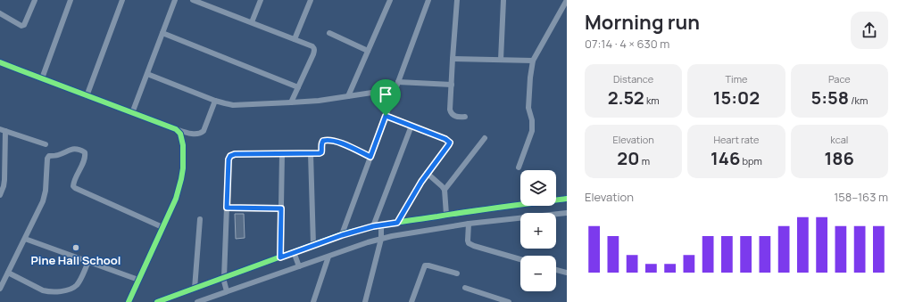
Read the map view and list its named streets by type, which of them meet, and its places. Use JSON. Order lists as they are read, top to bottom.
{
  "places": ["Pine Hall School"],
  "page": {
    "heading": ["Morning run", "07:14 · 4 × 630 m"],
    "stats": [
      ["Distance", "2.52 km"],
      ["Time", "15:02"],
      ["Pace", "5:58 /km"],
      ["Elevation", "20 m"],
      ["Heart rate", "146 bpm"],
      ["kcal", "186"]
    ],
    "map_buttons": ["+", "−"],
    "chart": ["Elevation", "158–163 m"]
  }
}
